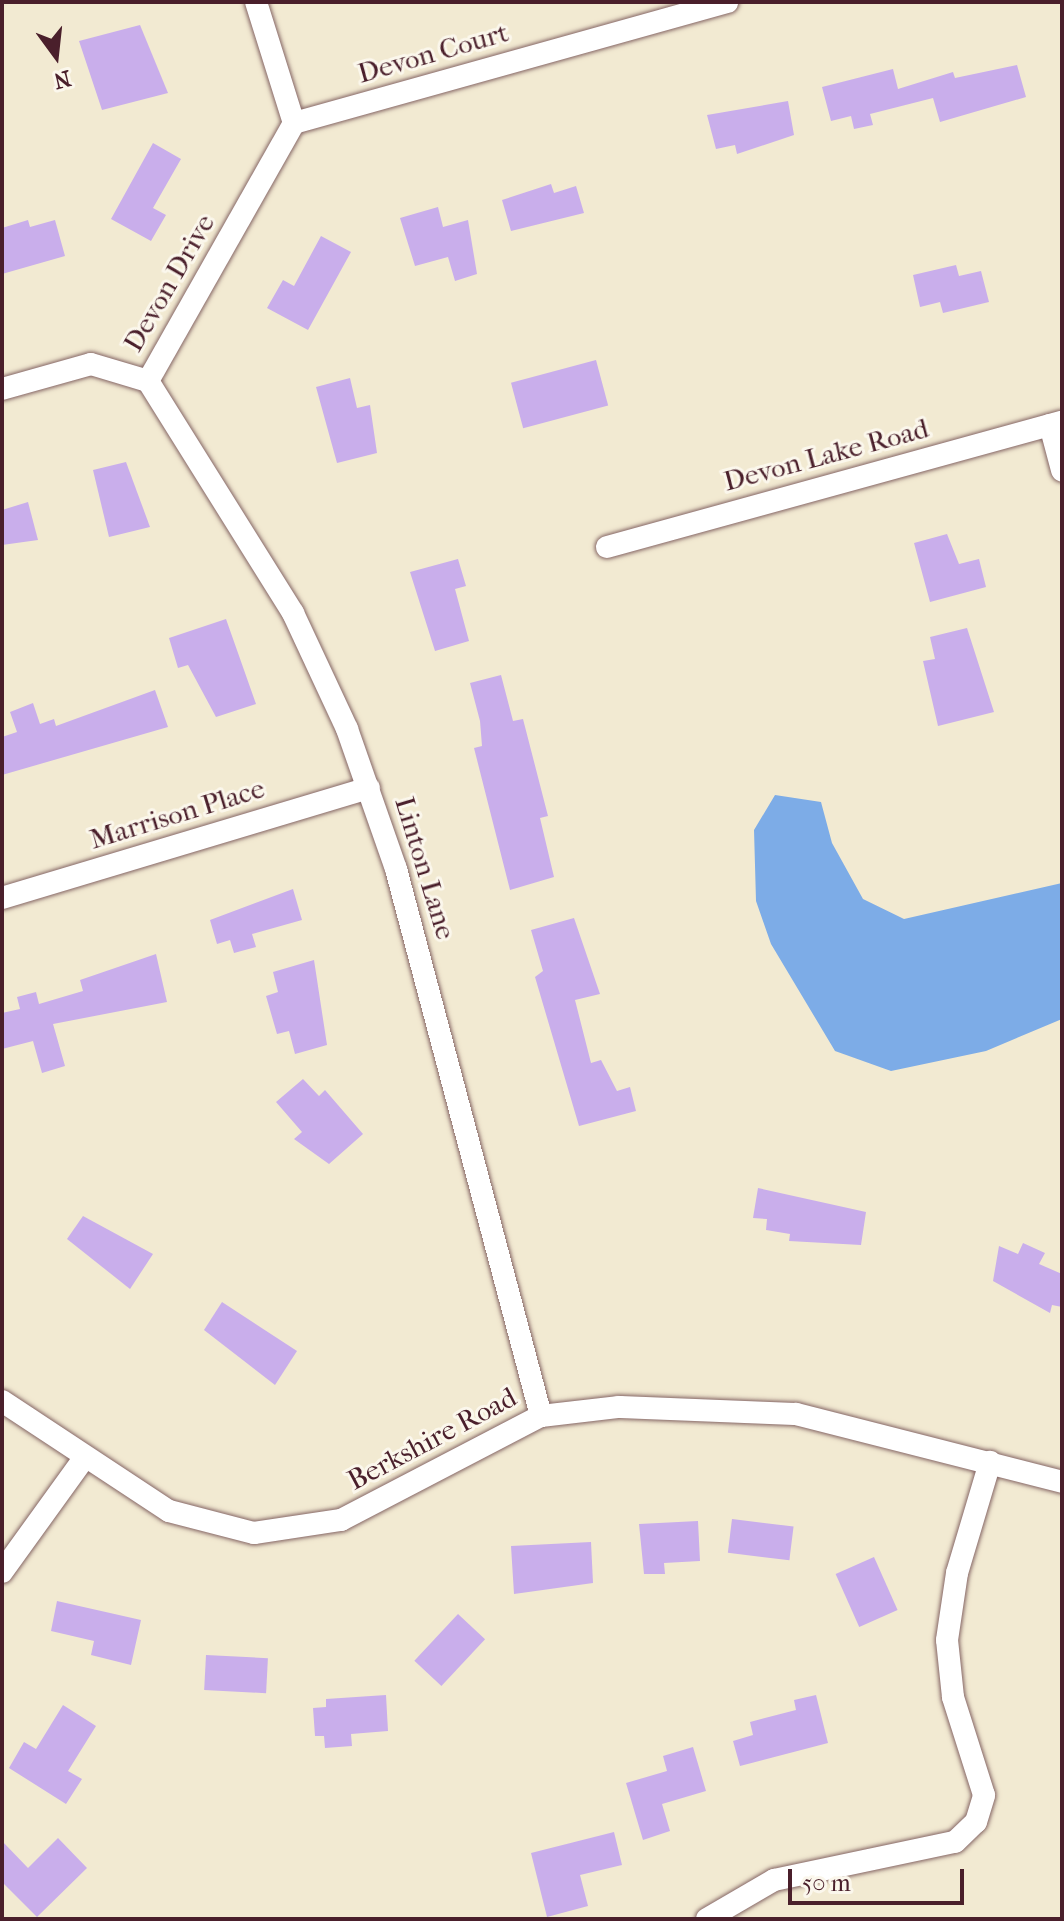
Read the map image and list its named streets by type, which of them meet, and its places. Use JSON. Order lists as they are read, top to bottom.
{
  "streets": {
    "street": [
      "Devon Court",
      "Devon Drive",
      "Devon Lake Road",
      "Marrison Place",
      "Linton Lane",
      "Berkshire Road"
    ]
  },
  "crossings": [
    ["Devon Court", "Devon Drive"],
    ["Devon Drive", "Linton Lane"],
    ["Marrison Place", "Linton Lane"],
    ["Linton Lane", "Berkshire Road"]
  ],
  "scale_bar": "50 m",
  "north": "bottom"
}
